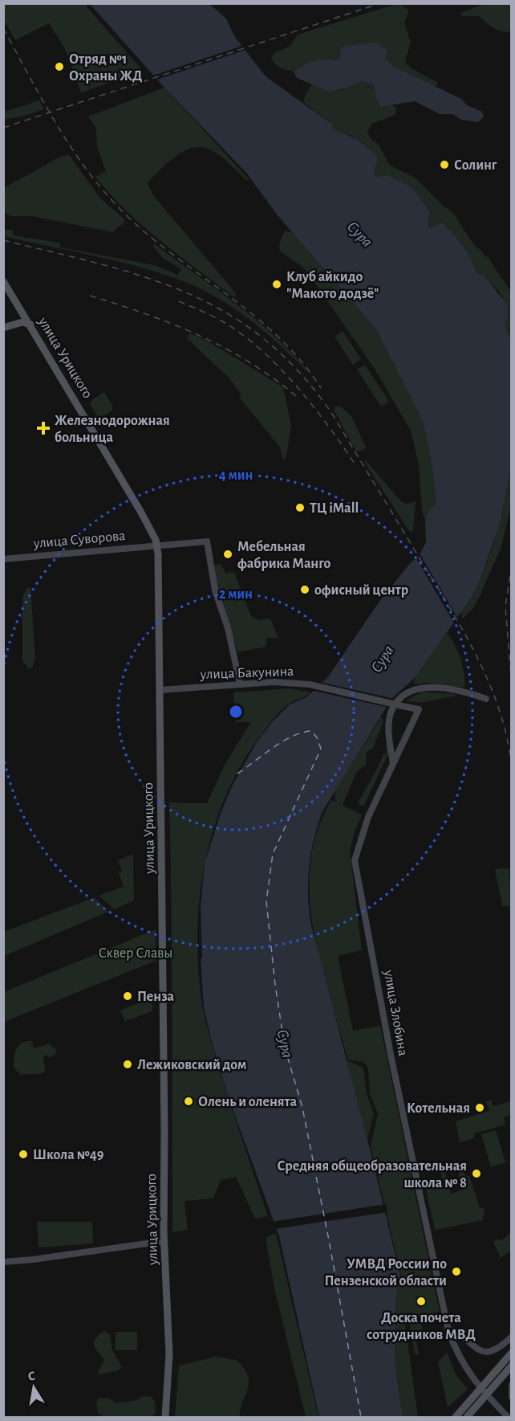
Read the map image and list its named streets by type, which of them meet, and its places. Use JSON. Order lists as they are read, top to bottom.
{
  "streets": {
    "main road": [
      "улица Урицкого",
      "улица Суворова",
      "улица Бакунина",
      "улица Злобина"
    ]
  },
  "crossings": [
    ["улица Урицкого", "улица Суворова"],
    ["улица Урицкого", "улица Бакунина"],
    ["улица Суворова", "улица Бакунина"],
    ["улица Бакунина", "улица Злобина"]
  ],
  "water": ["Сура"],
  "parks": ["Сквер Славы"],
  "places": {
    "other": [
      "Отряд №1 Охраны ЖД",
      "Солинг",
      "Клуб айкидо \"Макото додзё\"",
      "ТЦ iMall",
      "Мебельная фабрика Манго",
      "офисный центр",
      "Пенза",
      "Лежиковский дом",
      "Олень и оленята",
      "Котельная",
      "Школа №49",
      "Средняя общеобразовательная школа № 8",
      "УМВД России по Пензенской области",
      "Доска почета сотрудников МВД"
    ],
    "health": ["Железнодорожная больница"]
  },
  "north": "top",
  "rings": ["4 мин", "2 мин"]
}
